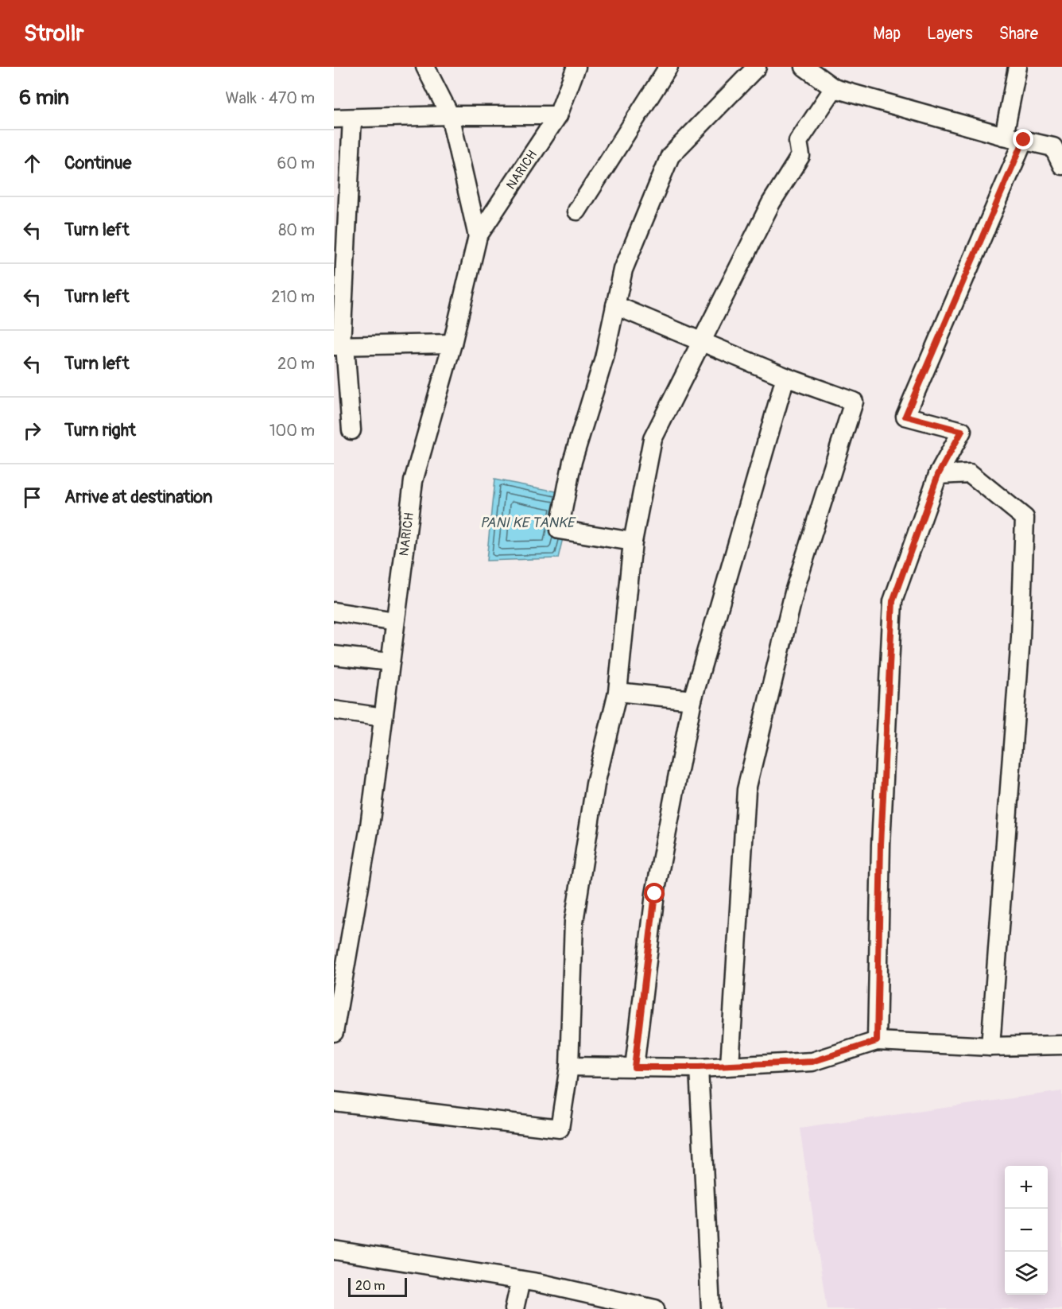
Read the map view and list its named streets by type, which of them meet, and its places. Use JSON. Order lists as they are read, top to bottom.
{
  "streets": {
    "street": ["NARICH"]
  },
  "water": ["PANI KE TANKE"],
  "scale_bar": "20 m",
  "page": {
    "header": "Strollr",
    "nav": ["Map", "Layers", "Share"],
    "heading": ["6 min", "Walk · 470 m"],
    "list": [
      ["Continue", "60 m"],
      ["Turn left", "80 m"],
      ["Turn left", "210 m"],
      ["Turn left", "20 m"],
      ["Turn right", "100 m"],
      "Arrive at destination"
    ],
    "map_buttons": ["+", "−"],
    "scale": "20 m"
  }
}
